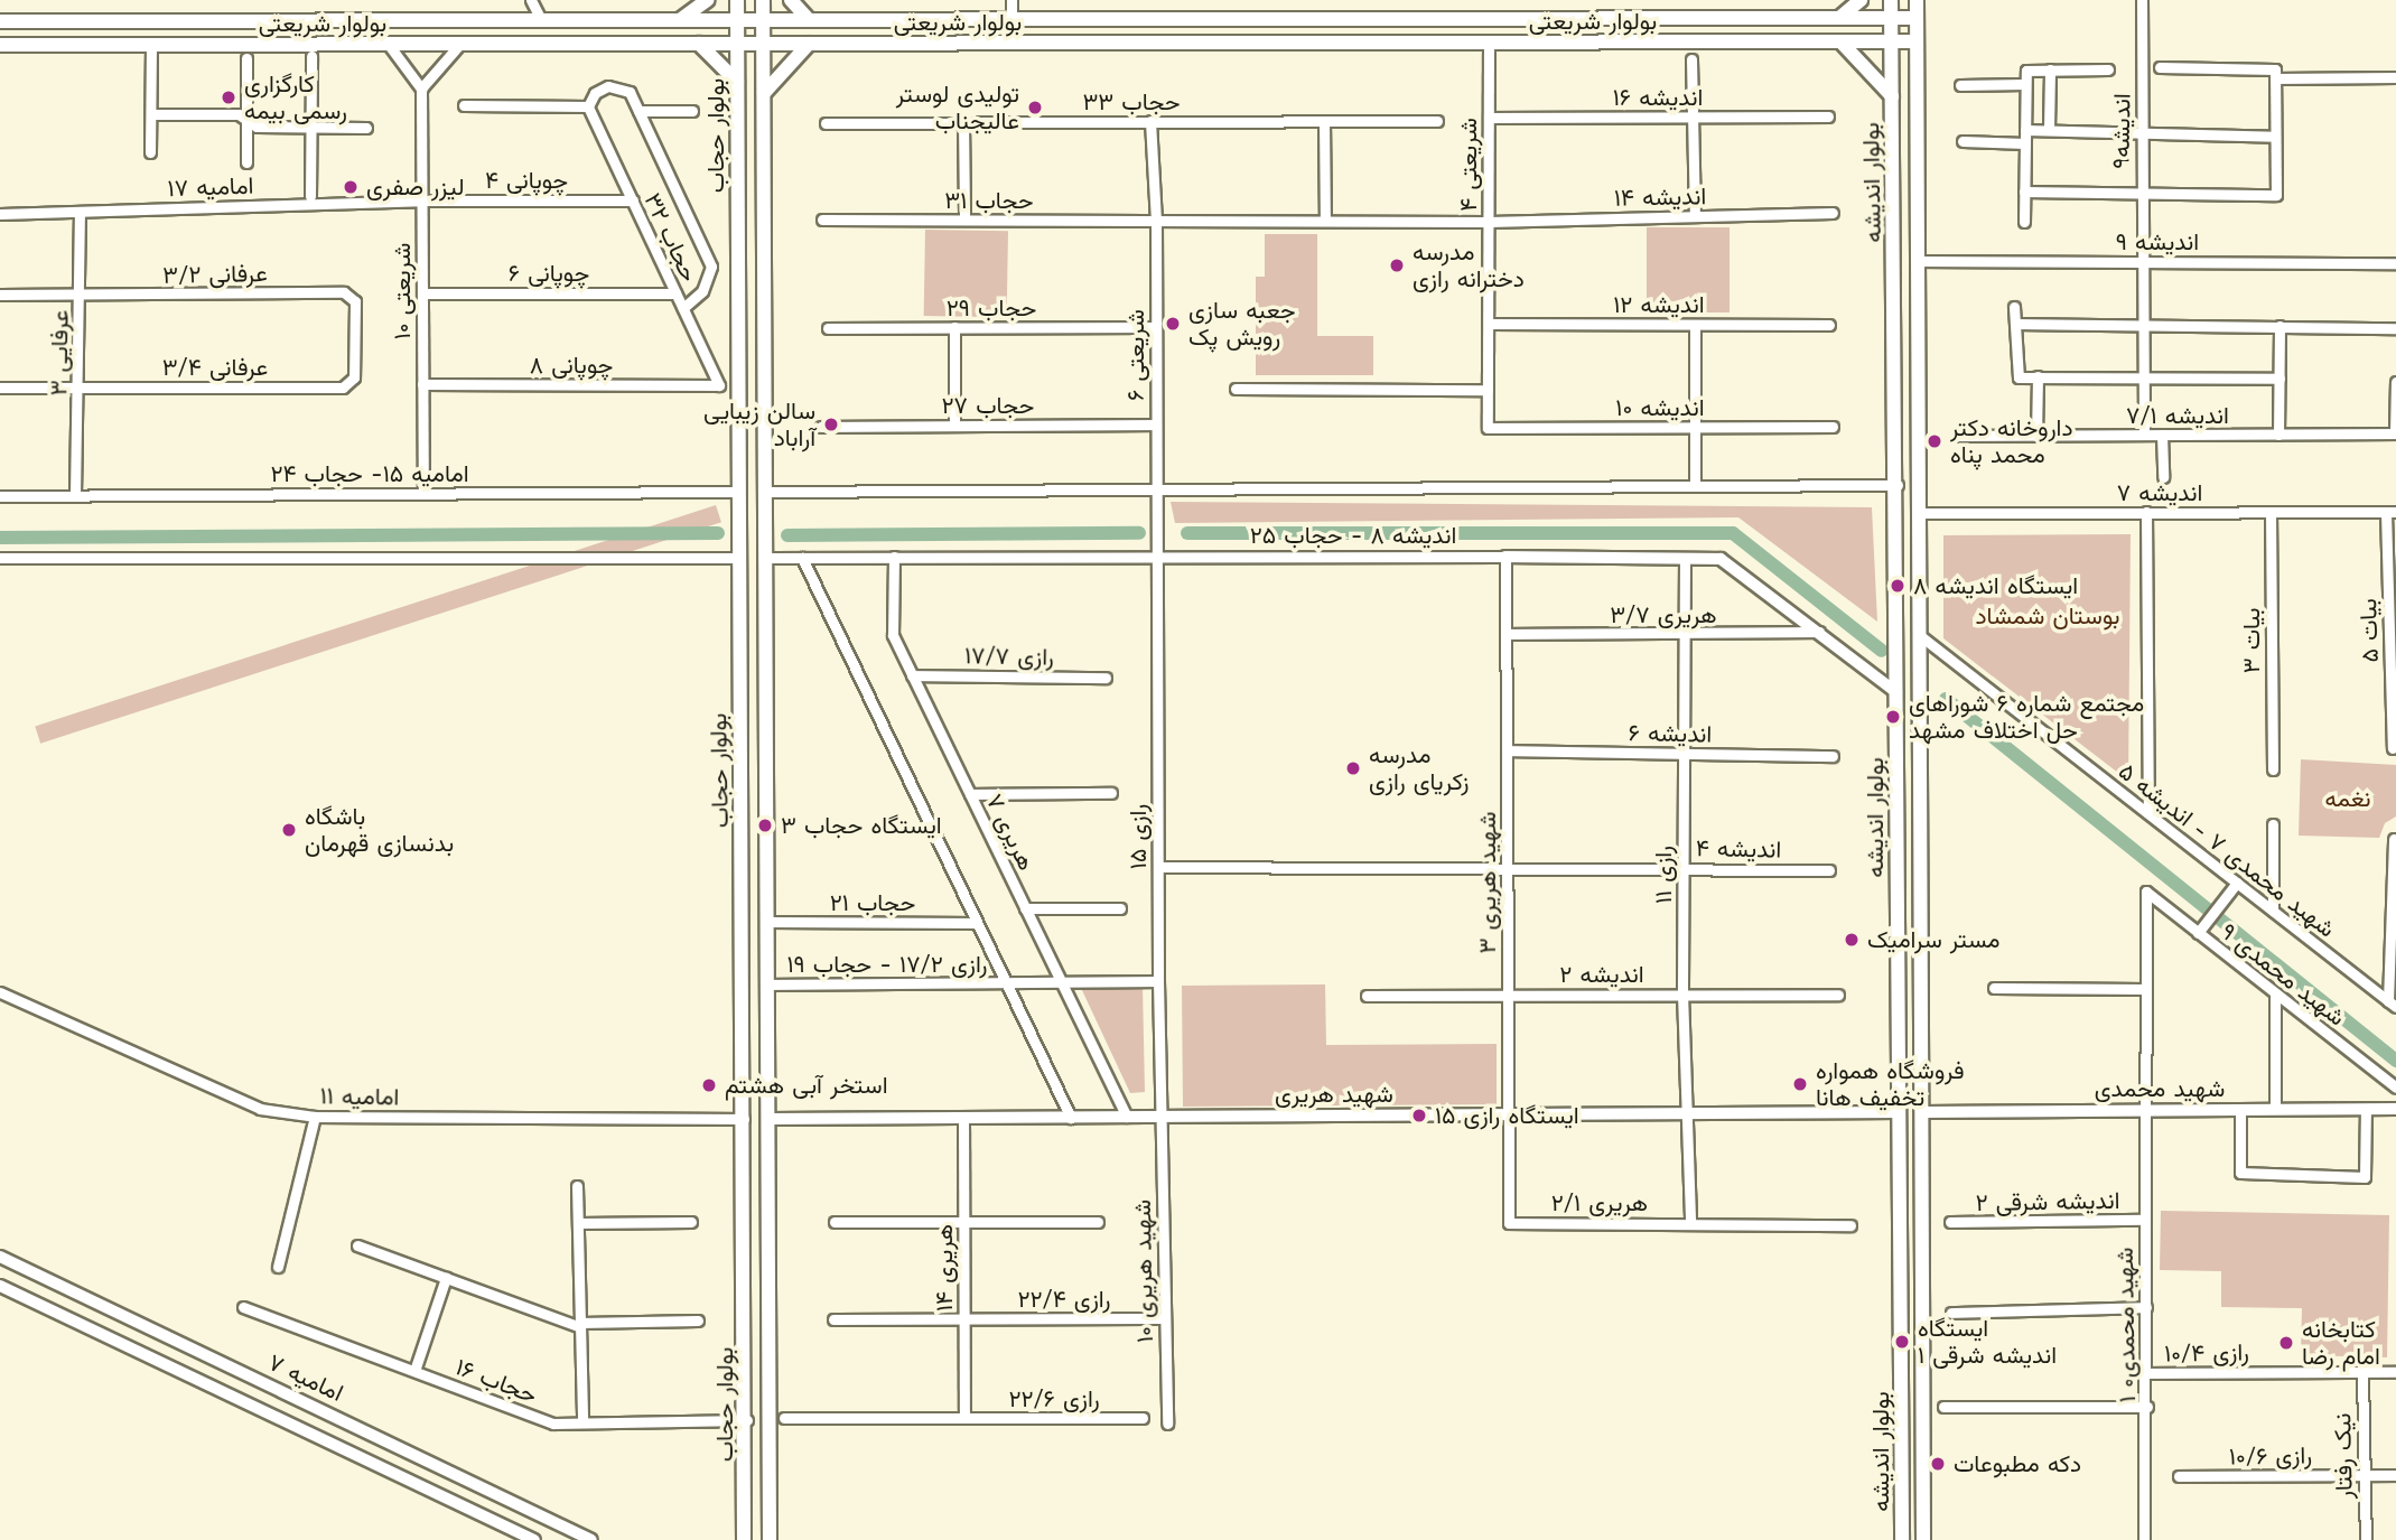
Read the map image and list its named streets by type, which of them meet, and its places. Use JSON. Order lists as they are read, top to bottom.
{
  "streets": {
    "main road": ["بولوار شریعتی", "بولوار حجاب", "بولوار اندیشه"],
    "street": [
      "اندیشه ۱۶",
      "حجاب ۳۳",
      "اندیشه۹",
      "شریعتی ۴",
      "چوپانی ۴",
      "امامیه ۱۷",
      "اندیشه ۱۴",
      "حجاب ۳۱",
      "حجاب ۳۲",
      "اندیشه ۹",
      "چوپانی ۶",
      "عرفانی ۳/۲",
      "شریعتی ۱۰",
      "اندیشه ۱۲",
      "حجاب ۲۹",
      "عرفایی ۳",
      "شریعتی ۶",
      "چوپانی ۸",
      "عرفانی ۳/۴",
      "حجاب ۲۷",
      "اندیشه ۱۰",
      "اندیشه ۷/۱",
      "امامیه ۱۵- حجاب ۲۴",
      "اندیشه ۷",
      "اندیشه ۸ - حجاب ۲۵",
      "هریری ۳/۷",
      "بیات ۵",
      "بیات ۳",
      "رازی ۱۷/۷",
      "اندیشه ۶",
      "هریری ۷",
      "رازی ۱۵",
      "اندیشه ۴",
      "شهید محمدی ۷ - اندیشه ۵",
      "رازی ۱۱",
      "شهید هریری ۳",
      "حجاب ۲۱",
      "رازی ۱۷/۲ - حجاب ۱۹",
      "اندیشه ۲",
      "شهید محمدی ۹",
      "شهید محمدی",
      "شهید هریری",
      "امامیه ۱۱",
      "اندیشه شرقی ۲",
      "هریری ۲/۱",
      "هریری ۱۴",
      "شهید هریری ۱۰",
      "رازی ۲۲/۴",
      "شهید محمدی۰ ۱",
      "رازی ۱۰/۴",
      "امامیه ۷",
      "حجاب ۱۶",
      "رازی ۲۲/۶",
      "رازی ۱۰/۶",
      "نیک رفتار"
    ]
  },
  "crossings": [
    ["بولوار شریعتی", "بولوار حجاب"],
    ["بولوار شریعتی", "شریعتی ۴"],
    ["بولوار شریعتی", "بولوار اندیشه"],
    ["اندیشه ۱۶", "شریعتی ۴"],
    ["حجاب ۳۳", "شریعتی ۶"],
    ["اندیشه۹", "اندیشه ۹"],
    ["اندیشه۹", "اندیشه ۷/۱"],
    ["بولوار حجاب", "امامیه ۱۵- حجاب ۲۴"],
    ["بولوار حجاب", "اندیشه ۸ - حجاب ۲۵"],
    ["بولوار حجاب", "حجاب ۲۱"],
    ["بولوار حجاب", "رازی ۱۷/۲ - حجاب ۱۹"],
    ["بولوار حجاب", "شهید هریری"],
    ["بولوار حجاب", "امامیه ۱۱"],
    ["بولوار حجاب", "حجاب ۱۶"],
    ["شریعتی ۴", "اندیشه ۱۴"],
    ["شریعتی ۴", "اندیشه ۱۲"],
    ["شریعتی ۴", "اندیشه ۱۰"],
    ["چوپانی ۴", "امامیه ۱۷"],
    ["چوپانی ۴", "حجاب ۳۲"],
    ["چوپانی ۴", "شریعتی ۱۰"],
    ["بولوار اندیشه", "اندیشه ۹"],
    ["بولوار اندیشه", "اندیشه ۷"],
    ["بولوار اندیشه", "اندیشه ۸ - حجاب ۲۵"],
    ["بولوار اندیشه", "شهید محمدی ۷ - اندیشه ۵"],
    ["بولوار اندیشه", "شهید محمدی"],
    ["بولوار اندیشه", "شهید هریری"],
    ["امامیه ۱۷", "شریعتی ۱۰"],
    ["امامیه ۱۷", "عرفایی ۳"],
    ["اندیشه ۱۴", "حجاب ۳۱"],
    ["حجاب ۳۱", "شریعتی ۶"],
    ["حجاب ۳۲", "چوپانی ۶"],
    ["حجاب ۳۲", "چوپانی ۸"],
    ["چوپانی ۶", "شریعتی ۱۰"],
    ["عرفانی ۳/۲", "عرفایی ۳"],
    ["عرفانی ۳/۲", "عرفانی ۳/۴"],
    ["شریعتی ۱۰", "چوپانی ۸"],
    ["شریعتی ۱۰", "امامیه ۱۵- حجاب ۲۴"],
    ["حجاب ۲۹", "شریعتی ۶"],
    ["عرفایی ۳", "عرفانی ۳/۴"],
    ["عرفایی ۳", "امامیه ۱۵- حجاب ۲۴"],
    ["شریعتی ۶", "حجاب ۲۷"],
    ["شریعتی ۶", "اندیشه ۸ - حجاب ۲۵"],
    ["شریعتی ۶", "رازی ۱۵"],
    ["اندیشه ۷", "بیات ۵"],
    ["اندیشه ۷", "بیات ۳"],
    ["اندیشه ۸ - حجاب ۲۵", "هریری ۳/۷"],
    ["اندیشه ۸ - حجاب ۲۵", "هریری ۷"],
    ["اندیشه ۸ - حجاب ۲۵", "رازی ۱۵"],
    ["اندیشه ۸ - حجاب ۲۵", "رازی ۱۱"],
    ["اندیشه ۸ - حجاب ۲۵", "شهید هریری ۳"],
    ["هریری ۳/۷", "رازی ۱۱"],
    ["هریری ۳/۷", "شهید هریری ۳"],
    ["رازی ۱۷/۷", "هریری ۷"],
    ["اندیشه ۶", "رازی ۱۱"],
    ["اندیشه ۶", "شهید هریری ۳"],
    ["هریری ۷", "رازی ۱۷/۲ - حجاب ۱۹"],
    ["هریری ۷", "شهید هریری"],
    ["رازی ۱۵", "اندیشه ۴"],
    ["رازی ۱۵", "رازی ۱۷/۲ - حجاب ۱۹"],
    ["رازی ۱۵", "شهید هریری"],
    ["رازی ۱۵", "شهید هریری ۱۰"],
    ["اندیشه ۴", "رازی ۱۱"],
    ["اندیشه ۴", "شهید هریری ۳"],
    ["رازی ۱۱", "اندیشه ۲"],
    ["رازی ۱۱", "شهید هریری"],
    ["رازی ۱۱", "هریری ۲/۱"],
    ["شهید هریری ۳", "اندیشه ۲"],
    ["شهید هریری ۳", "شهید هریری"],
    ["شهید هریری ۳", "هریری ۲/۱"],
    ["شهید محمدی ۹", "شهید محمدی۰ ۱"],
    ["شهید محمدی", "شهید محمدی۰ ۱"],
    ["شهید هریری", "هریری ۱۴"],
    ["شهید هریری", "شهید هریری ۱۰"],
    ["اندیشه شرقی ۲", "شهید محمدی۰ ۱"],
    ["هریری ۱۴", "رازی ۲۲/۴"],
    ["هریری ۱۴", "رازی ۲۲/۶"],
    ["شهید هریری ۱۰", "رازی ۲۲/۴"],
    ["شهید محمدی۰ ۱", "رازی ۱۰/۴"],
    ["رازی ۱۰/۴", "نیک رفتار"],
    ["رازی ۱۰/۶", "نیک رفتار"]
  ],
  "parks": ["بوستان شمشاد", "نغمه"],
  "places": [
    "کارگزاری رسمی بیمه",
    "تولیدی لوستر عالیجناب",
    "لیزر صفری",
    "مدرسه دخترانه رازی",
    "جعبه سازی رویش پک",
    "سالن زیبایی آراباد",
    "داروخانه دکتر محمد پناه",
    "ایستگاه اندیشه ۸",
    "مجتمع شماره ۶ شوراهای حل اختلاف مشهد",
    "مدرسه زکریای رازی",
    "ایستگاه حجاب ۳",
    "باشگاه بدنسازی قهرمان",
    "مستر سرامیک",
    "فروشگاه همواره تخفیف هانا",
    "استخر آبی هشتم",
    "ایستگاه رازی ۱۵",
    "ایستگاه اندیشه شرقی ۱",
    "کتابخانه امام رضا",
    "دکه مطبوعات"
  ]
}
